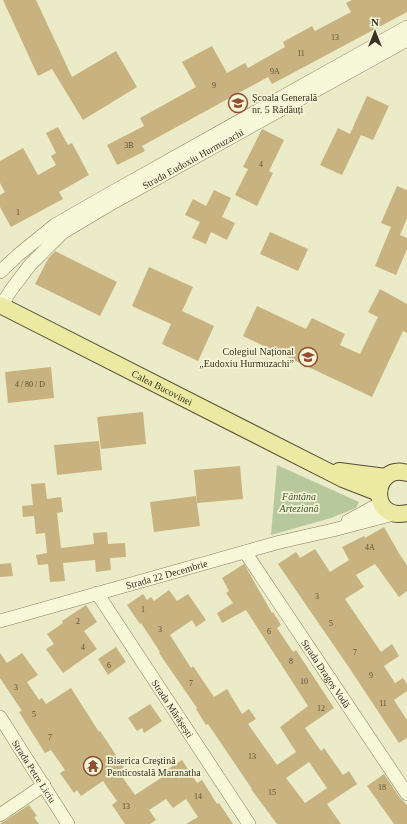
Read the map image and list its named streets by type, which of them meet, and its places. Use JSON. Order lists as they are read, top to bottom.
{
  "streets": {
    "main road": ["Calea Bucovinei"],
    "street": [
      "Strada Eudoxiu Hurmuzachi",
      "Strada 22 Decembrie",
      "Strada Dragoș Vodă",
      "Strada Mărășești",
      "Strada Petre Liciu"
    ]
  },
  "crossings": [
    ["Strada Eudoxiu Hurmuzachi", "Calea Bucovinei"],
    ["Calea Bucovinei", "Strada 22 Decembrie"],
    ["Strada 22 Decembrie", "Strada Dragoș Vodă"],
    ["Strada 22 Decembrie", "Strada Mărășești"]
  ],
  "parks": ["Fântâna Arteziană"],
  "places": {
    "school or university": ["Școala Generală nr. 5 Rădăuți", "Colegiul Național „Eudoxiu Hurmuzachi”"],
    "temple": ["Biserica Creștină Penticostală Maranatha"]
  },
  "house_numbers": [
    "13",
    "11",
    "9A",
    "9",
    "3B",
    "4",
    "1",
    "4 / 80 / D",
    "4A",
    "3",
    "1",
    "2",
    "5",
    "3",
    "6",
    "4",
    "7",
    "8",
    "6",
    "9",
    "10",
    "7",
    "3",
    "11",
    "12",
    "5",
    "7",
    "13",
    "18",
    "15",
    "14",
    "13"
  ],
  "north": "top"
}
